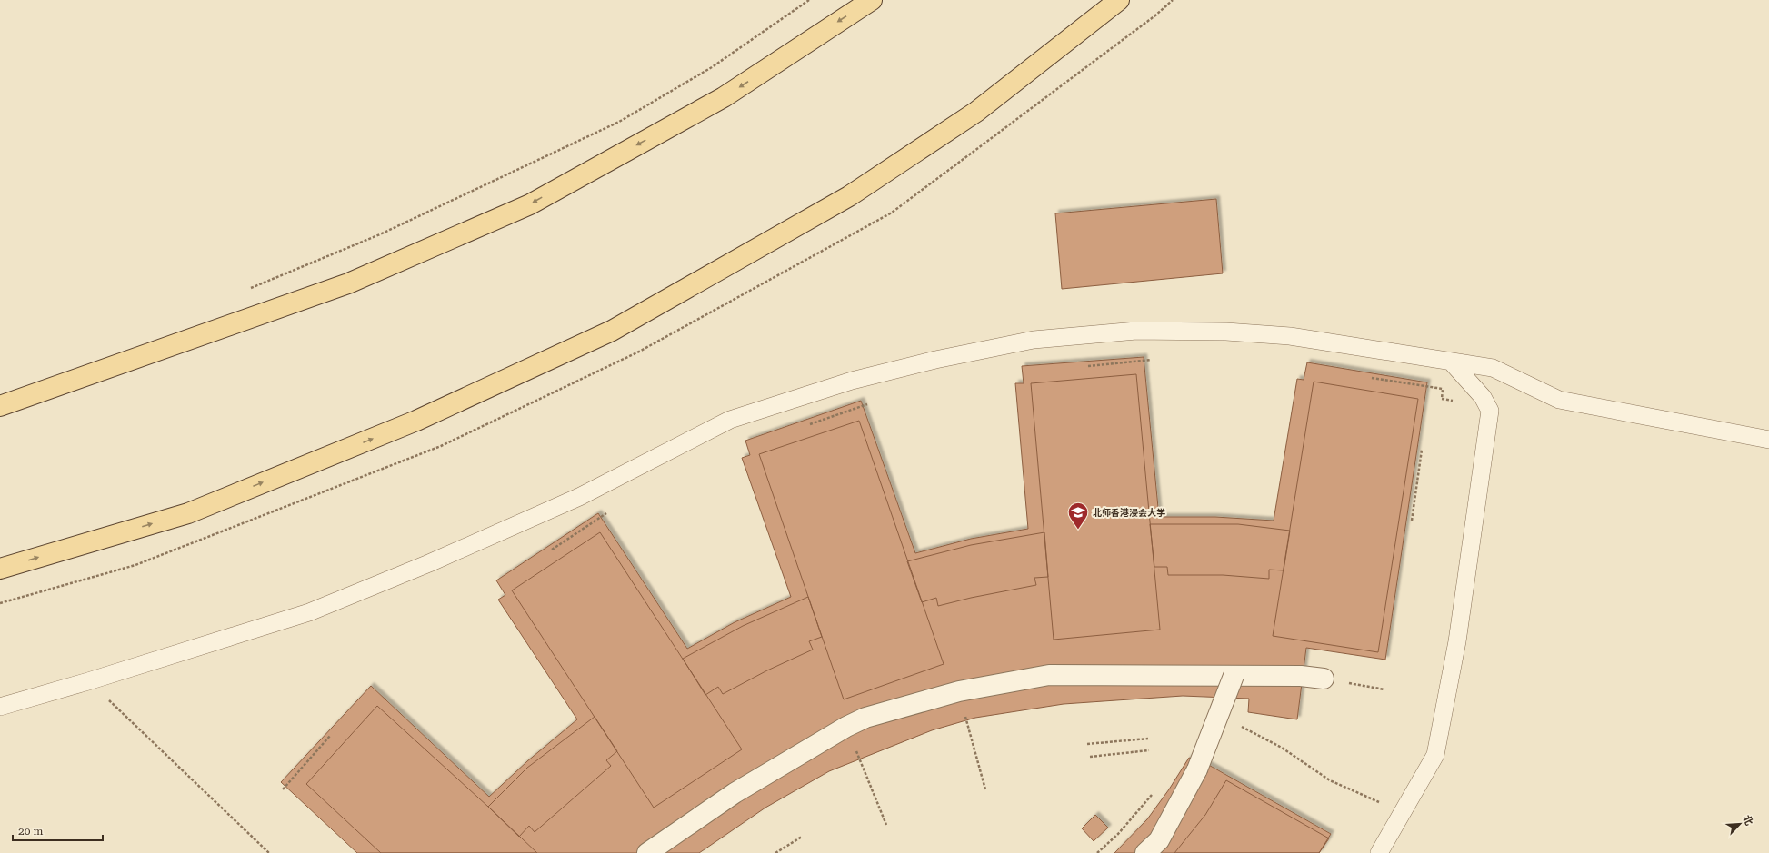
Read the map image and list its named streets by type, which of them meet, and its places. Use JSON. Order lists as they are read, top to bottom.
{
  "places": {
    "school or university": ["北师香港浸会大学"]
  },
  "scale_bar": "20 m",
  "north": "top right"
}
